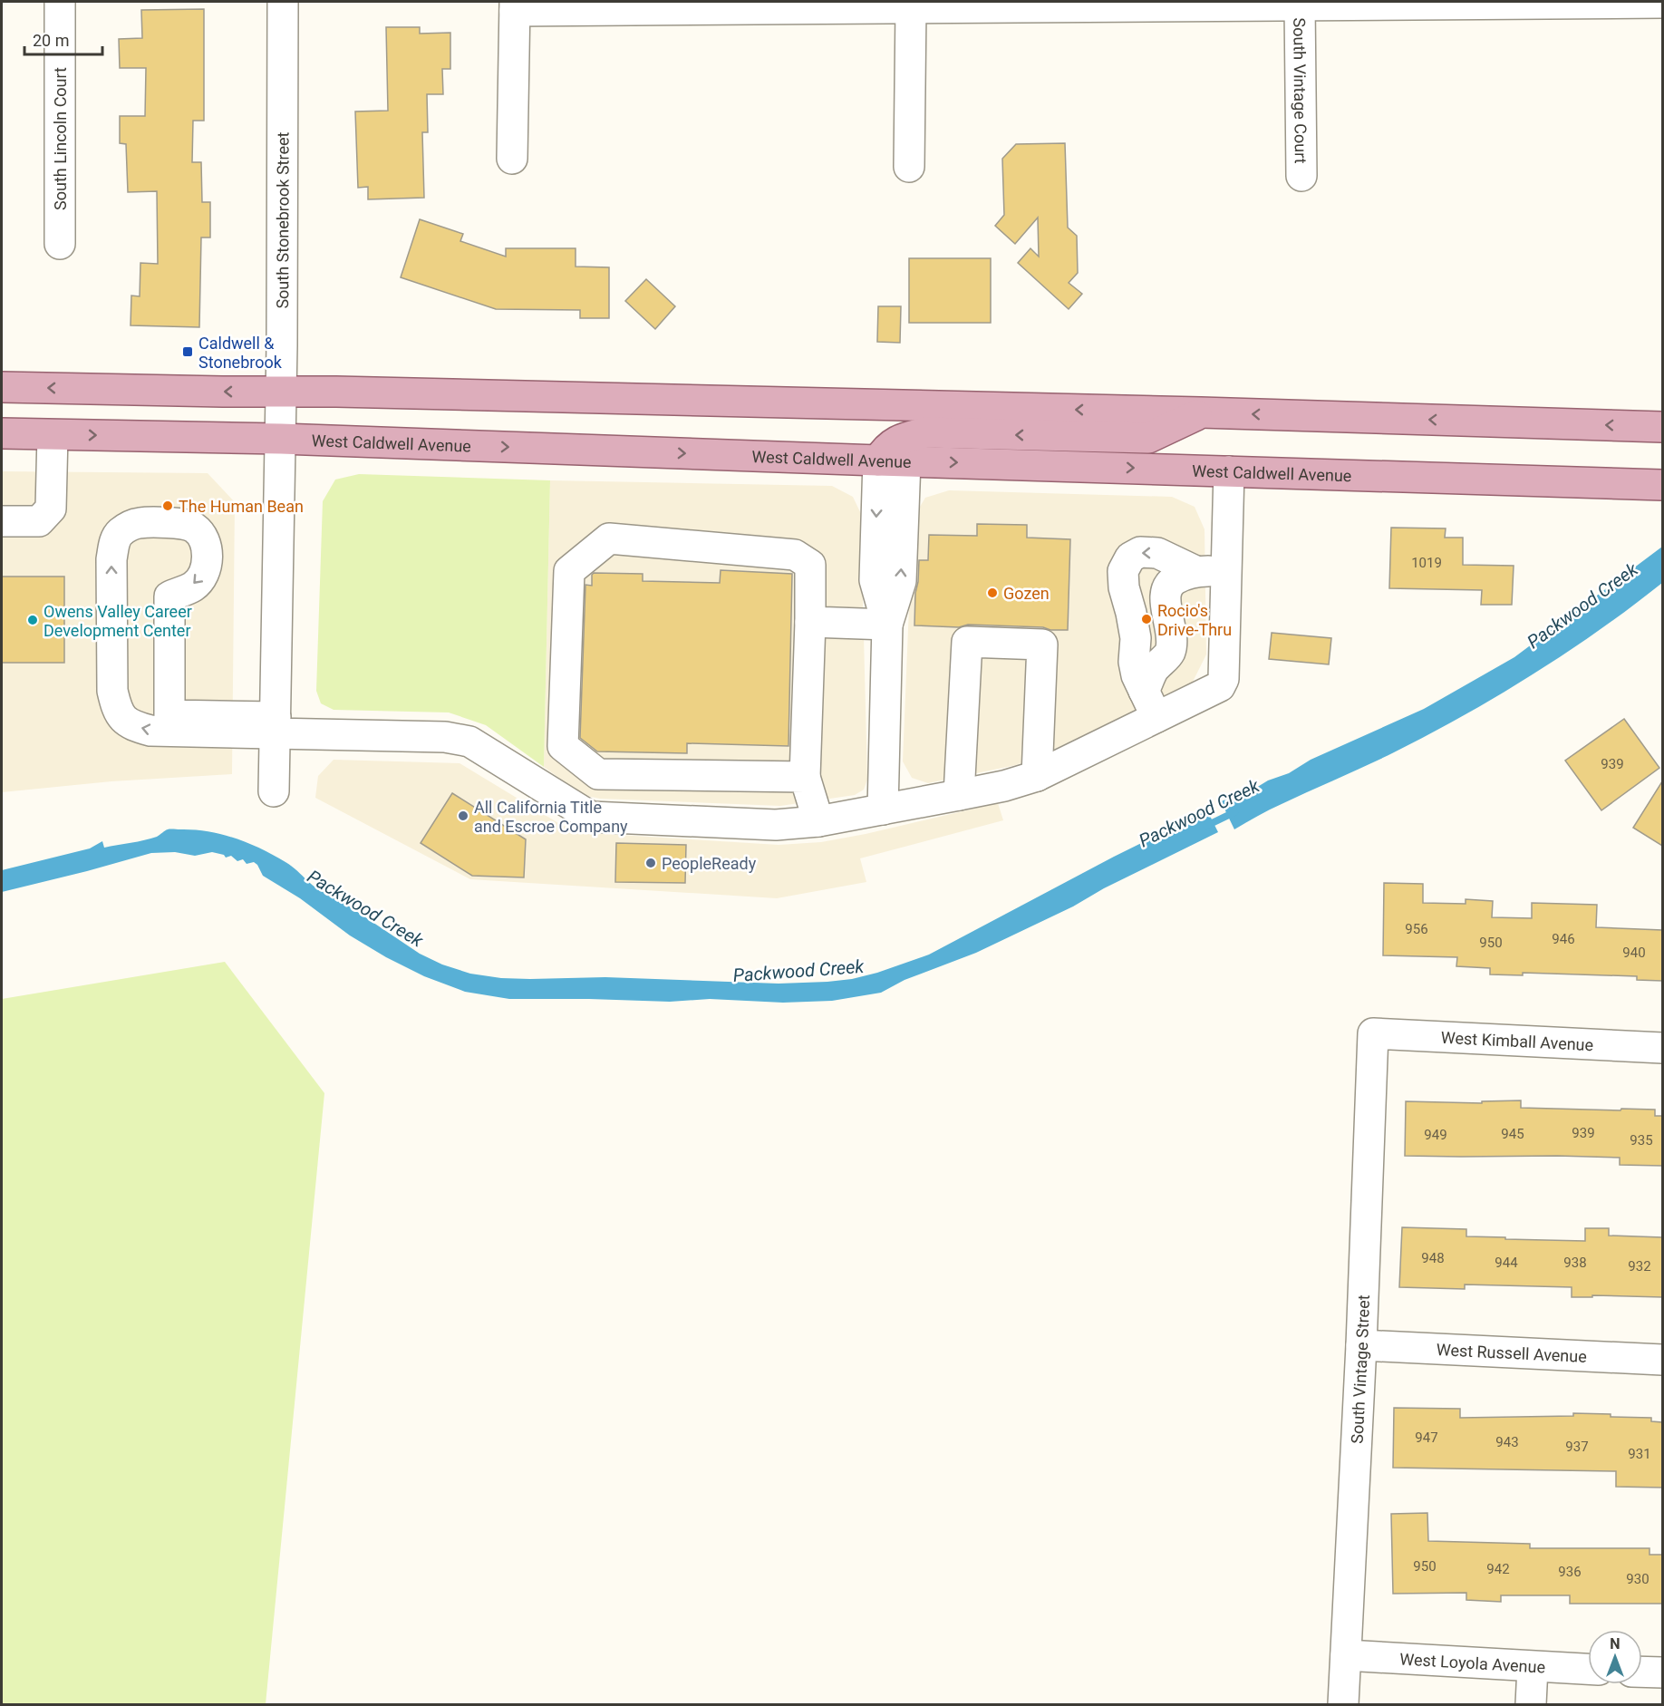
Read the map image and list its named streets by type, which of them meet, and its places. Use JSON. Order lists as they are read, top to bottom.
{
  "streets": {
    "main road": ["West Caldwell Avenue"],
    "street": [
      "South Vintage Court",
      "South Lincoln Court",
      "South Stonebrook Street",
      "West Kimball Avenue",
      "West Russell Avenue",
      "South Vintage Street",
      "West Loyola Avenue"
    ]
  },
  "crossings": [
    ["South Stonebrook Street", "West Caldwell Avenue"],
    ["West Kimball Avenue", "South Vintage Street"],
    ["West Russell Avenue", "South Vintage Street"],
    ["South Vintage Street", "West Loyola Avenue"]
  ],
  "water": ["Packwood Creek"],
  "places": {
    "transit": ["Caldwell & Stonebrook"],
    "other": [
      "The Human Bean",
      "Gozen",
      "Rocio's Drive-Thru",
      "Owens Valley Career Development Center",
      "All California Title and Escroe Company",
      "PeopleReady"
    ]
  },
  "house_numbers": [
    "1019",
    "939",
    "956",
    "946",
    "950",
    "940",
    "939",
    "945",
    "949",
    "935",
    "948",
    "944",
    "938",
    "932",
    "947",
    "943",
    "937",
    "931",
    "950",
    "942",
    "936",
    "930"
  ],
  "scale_bar": "20 m",
  "north": "top"
}
